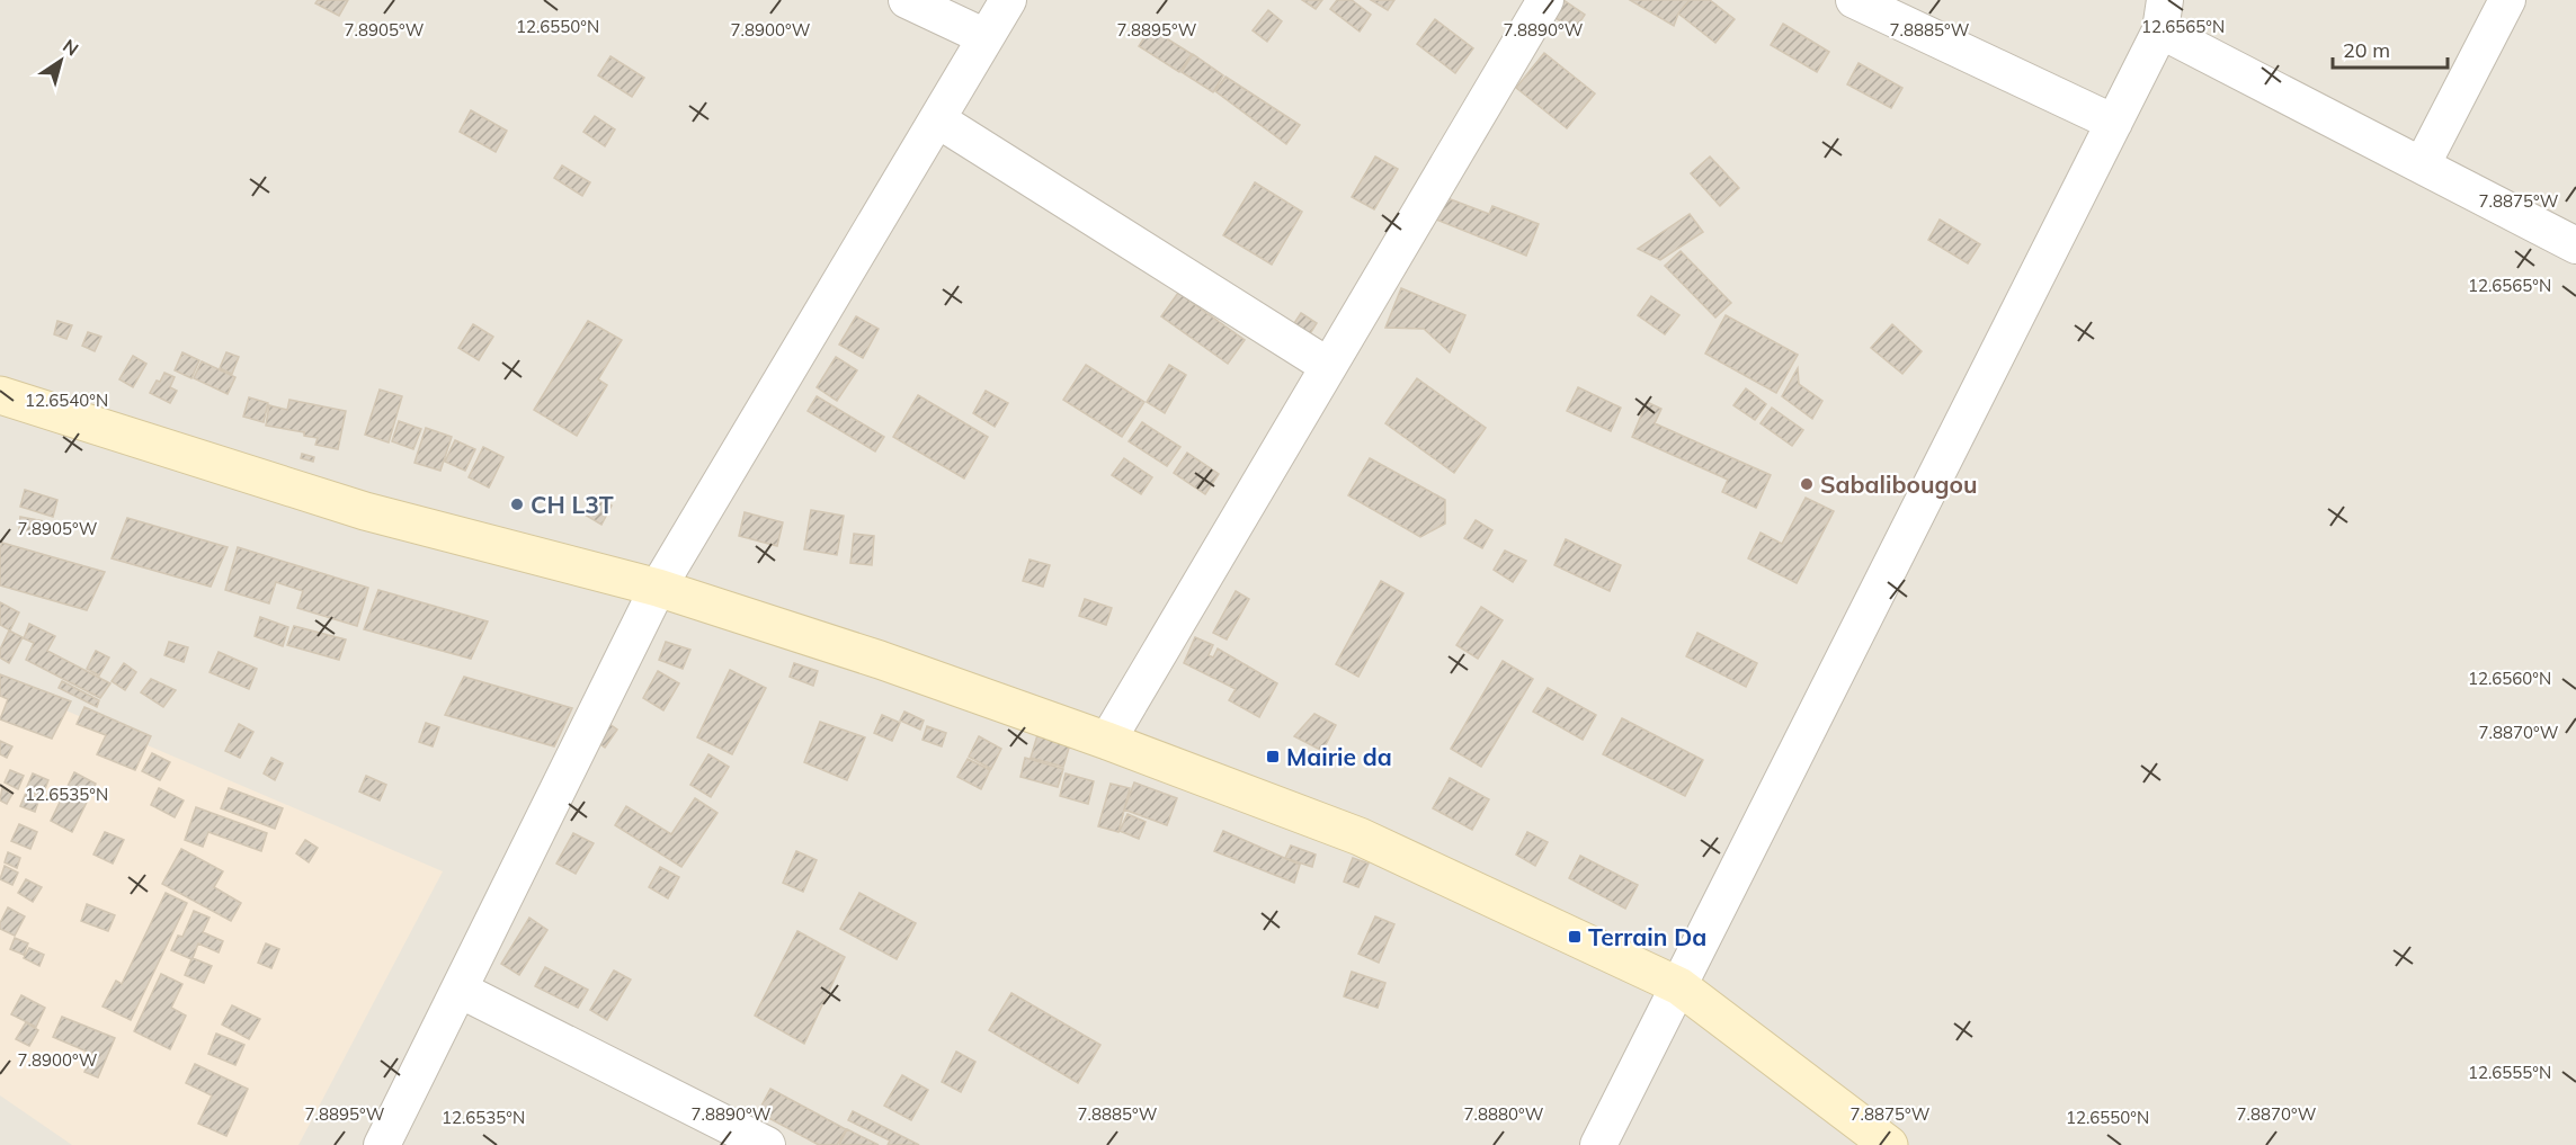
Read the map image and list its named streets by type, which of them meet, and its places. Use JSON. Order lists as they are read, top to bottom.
{
  "places": {
    "other": ["Sabalibougou", "CH L3T"],
    "transit": ["Mairie da", "Terrain Da"]
  },
  "scale_bar": "20 m",
  "north": "top right",
  "coordinates": [
    "12.6550°N",
    "12.6565°N",
    "7.8905°W",
    "7.8900°W",
    "7.8895°W",
    "7.8890°W",
    "7.8885°W",
    "7.8875°W",
    "12.6540°N",
    "12.6560°N",
    "7.8870°W",
    "12.6535°N",
    "12.6555°N",
    "7.8880°W"
  ]
}
